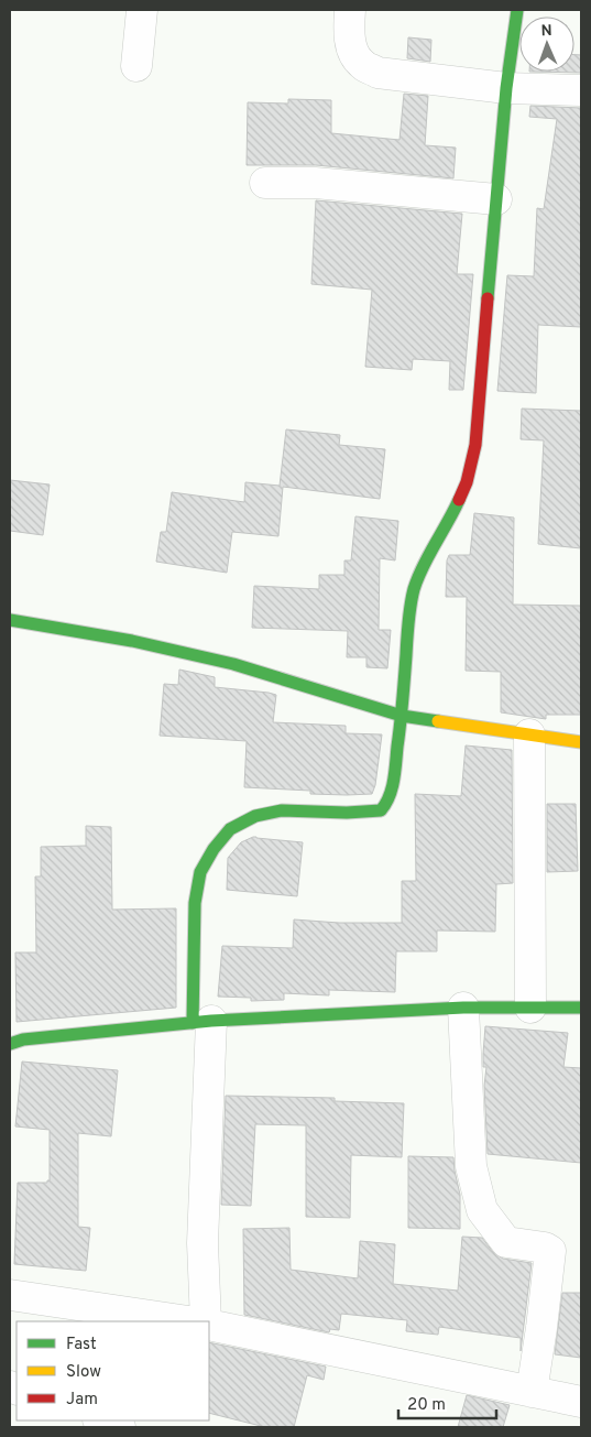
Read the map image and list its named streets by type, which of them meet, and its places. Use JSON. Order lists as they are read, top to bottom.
{
  "legend": ["Fast", "Slow", "Jam"],
  "scale_bar": "20 m",
  "north": "top"
}
